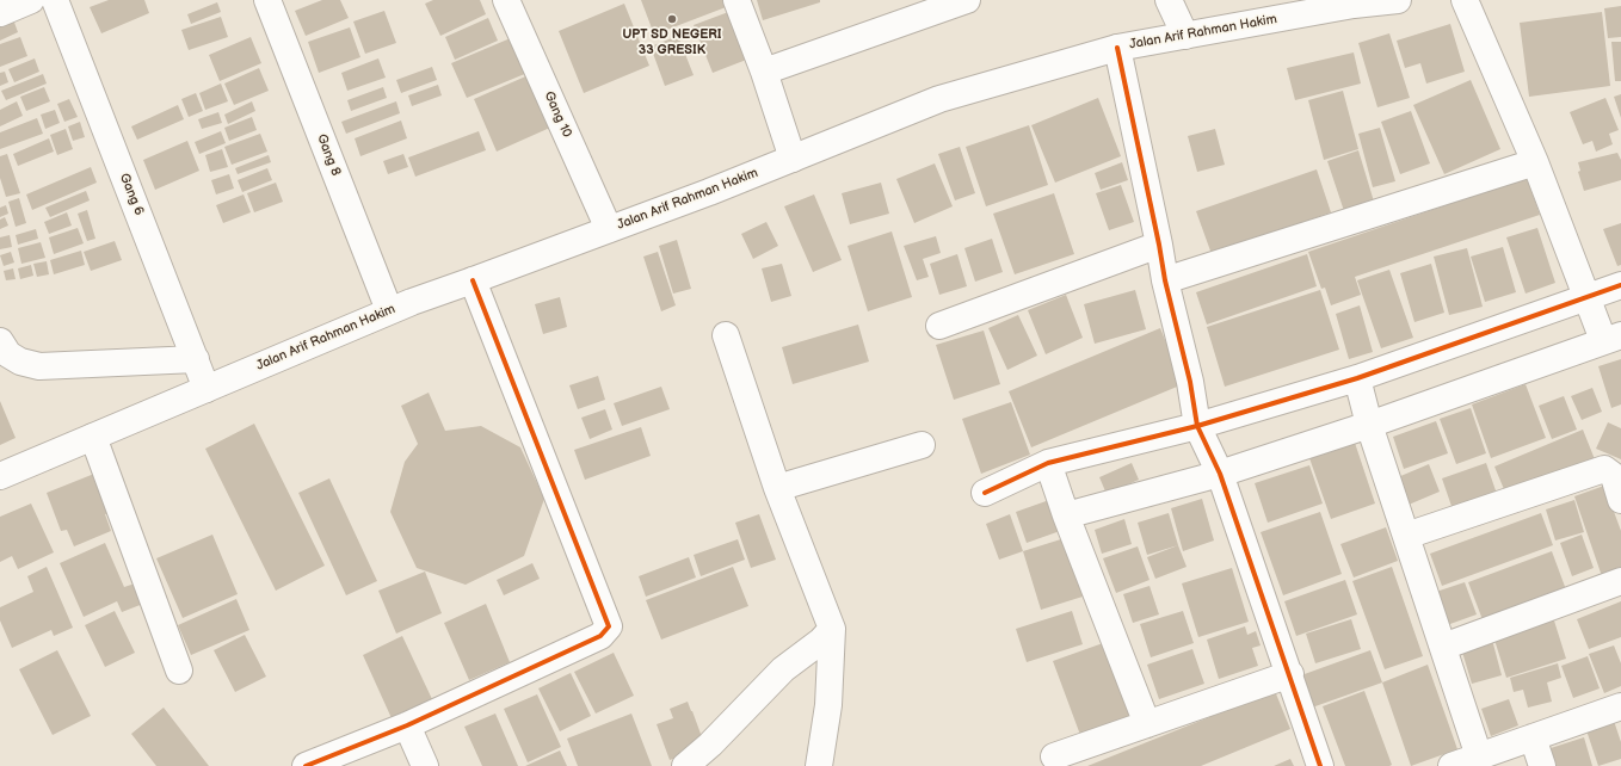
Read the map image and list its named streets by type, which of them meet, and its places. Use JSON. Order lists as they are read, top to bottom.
{
  "streets": {
    "street": [
      "Jalan Arif Rahman Hakim",
      "Gang 10",
      "Gang 8",
      "Gang 6"
    ]
  },
  "crossings": [
    ["Jalan Arif Rahman Hakim", "Gang 10"],
    ["Jalan Arif Rahman Hakim", "Gang 8"],
    ["Jalan Arif Rahman Hakim", "Gang 6"]
  ],
  "places": ["UPT SD NEGERI 33 GRESIK"]
}
